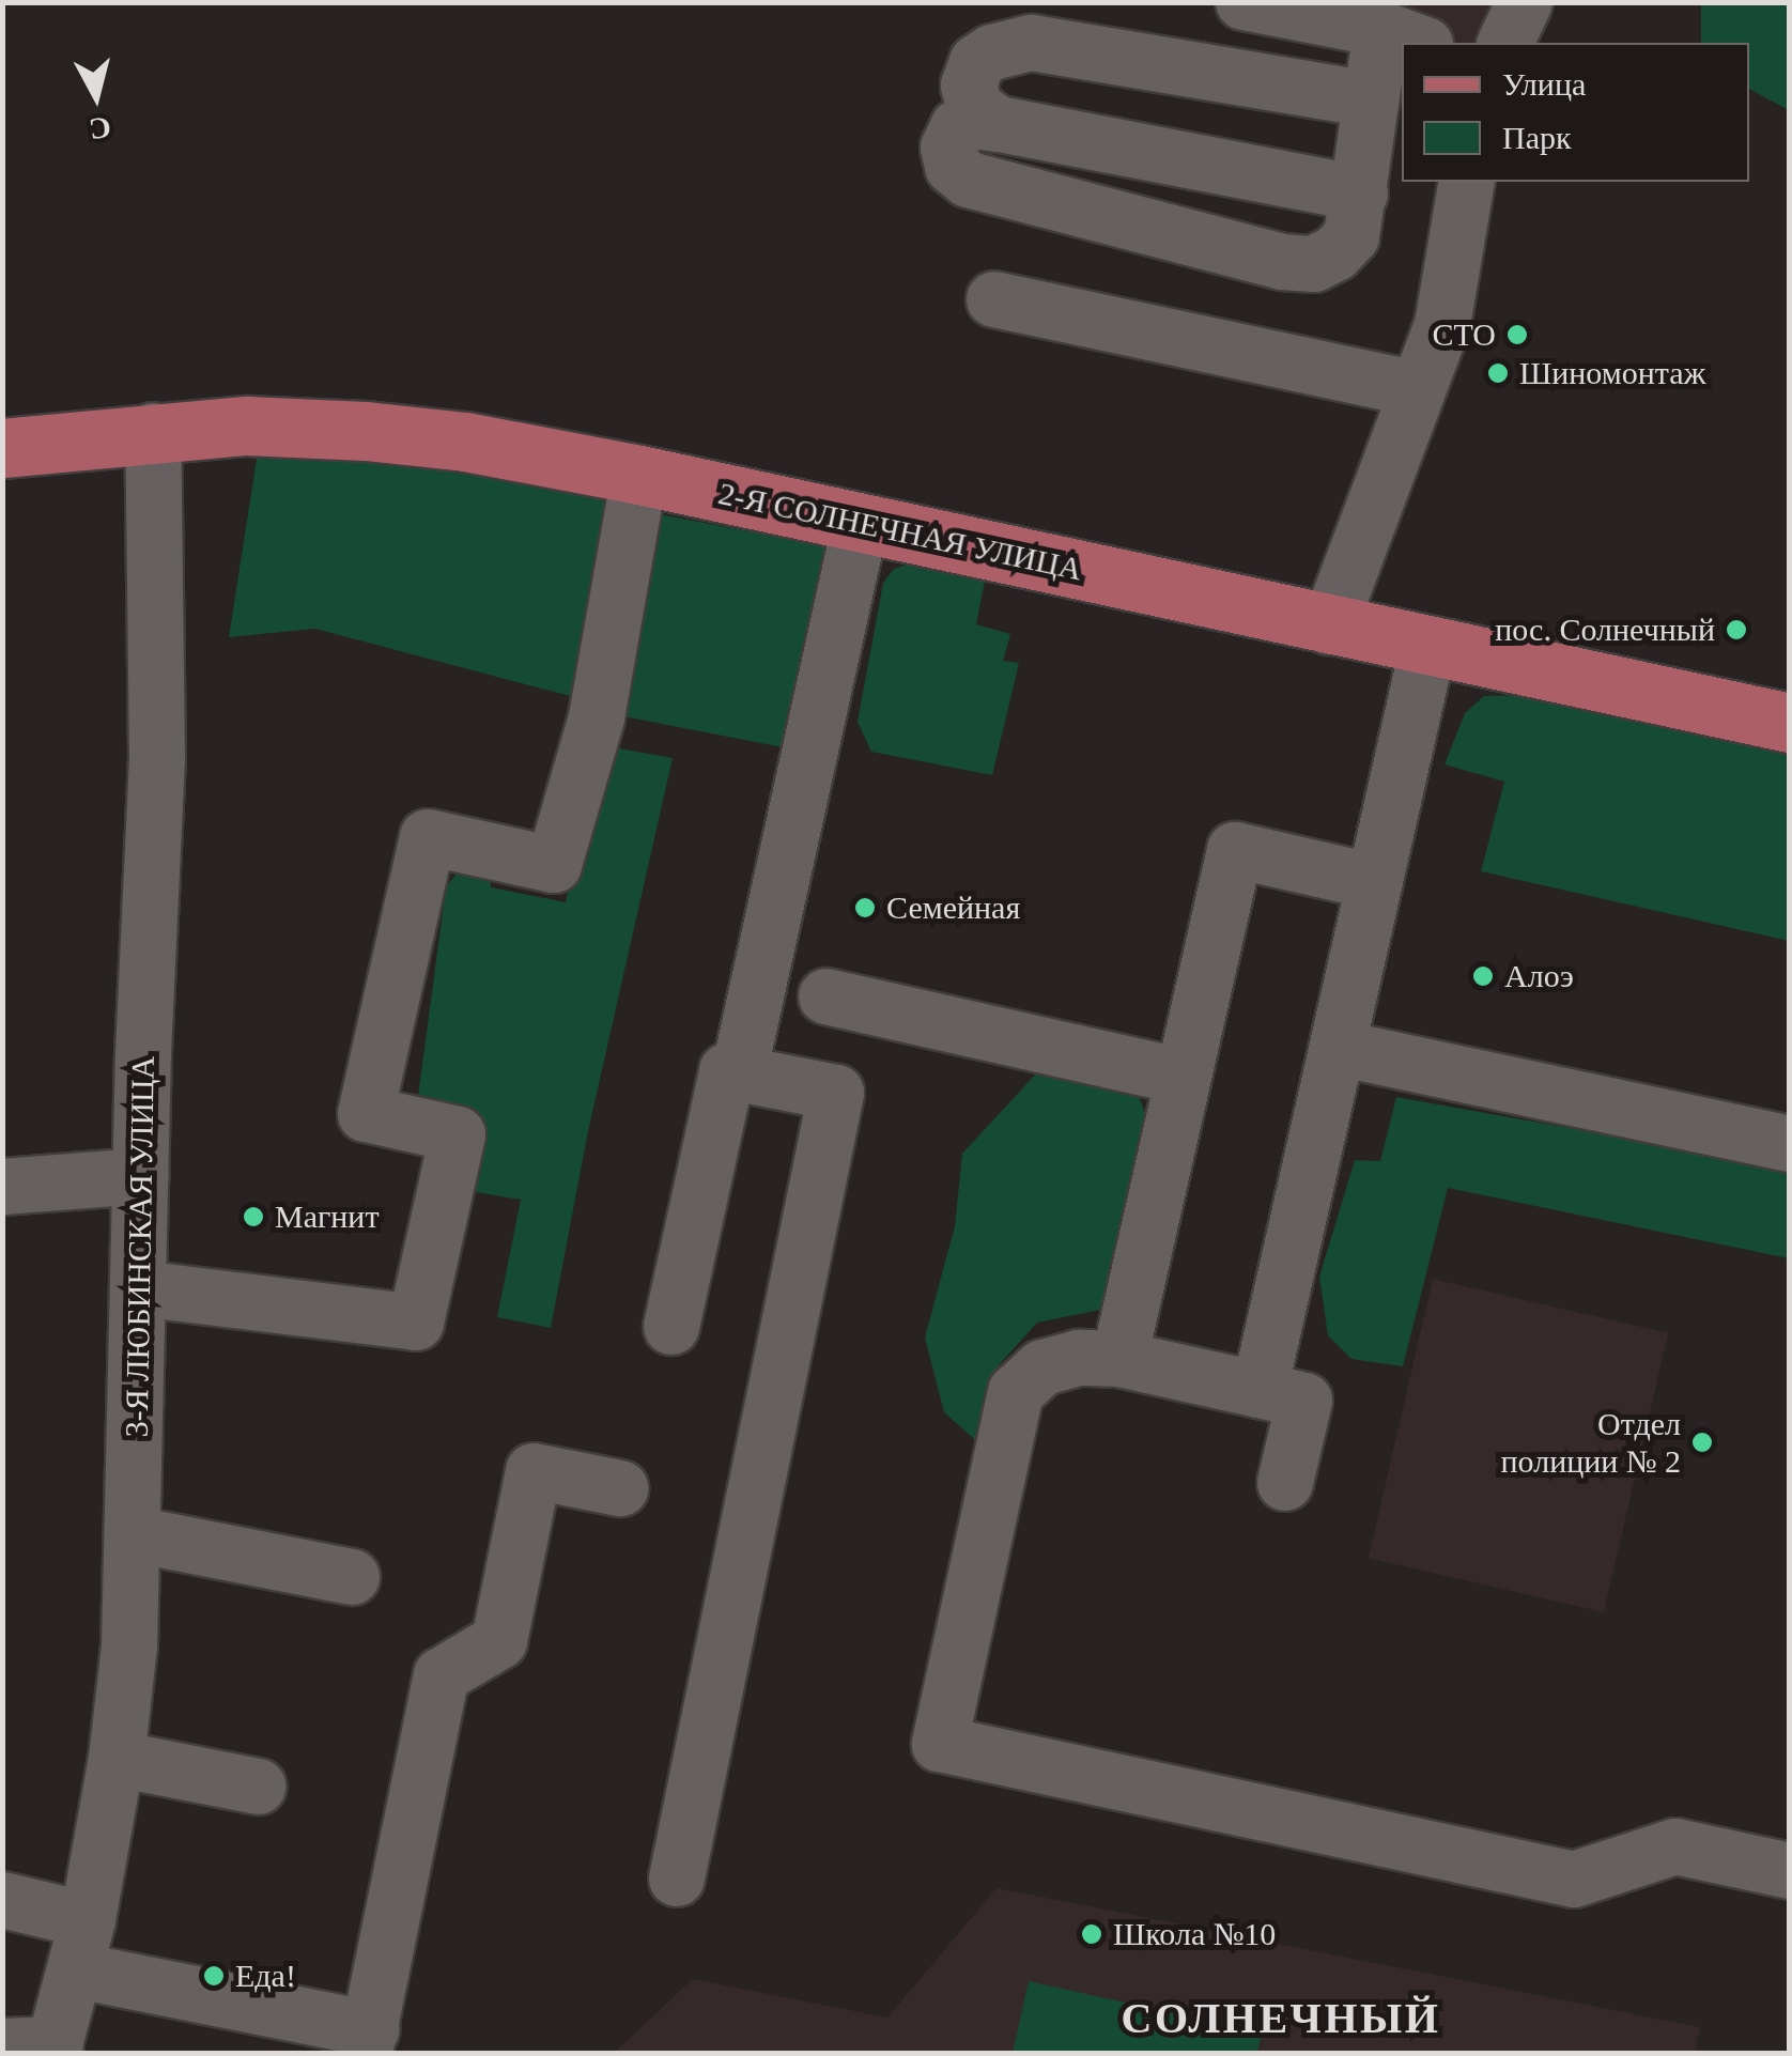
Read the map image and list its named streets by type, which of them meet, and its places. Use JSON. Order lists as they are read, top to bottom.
{
  "streets": {
    "main road": ["2-Я СОЛНЕЧНАЯ УЛИЦА"],
    "street": ["3-Я ЛЮБИНСКАЯ УЛИЦА"]
  },
  "crossings": [
    ["2-Я СОЛНЕЧНАЯ УЛИЦА", "3-Я ЛЮБИНСКАЯ УЛИЦА"]
  ],
  "districts": ["СОЛНЕЧНЫЙ"],
  "places": [
    "СТО",
    "Шиномонтаж",
    "пос. Солнечный",
    "Семейная",
    "Алоэ",
    "Магнит",
    "Отдел полиции № 2",
    "Школа №10",
    "Еда!"
  ],
  "legend": ["Улица", "Парк"],
  "north": "bottom"
}
